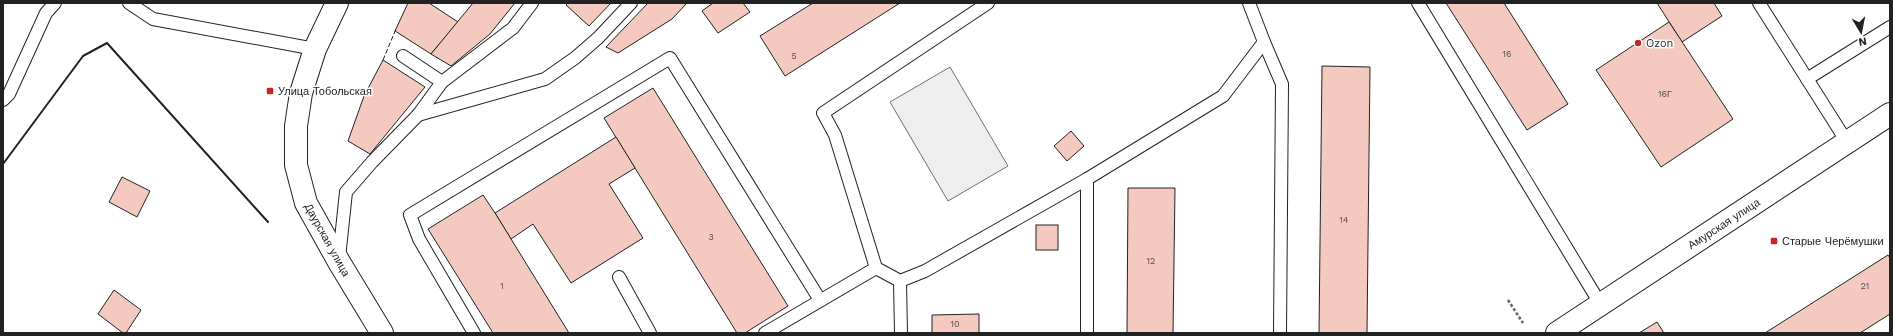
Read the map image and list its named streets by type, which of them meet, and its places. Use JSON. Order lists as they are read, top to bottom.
{
  "streets": {
    "street": ["Амурская улица", "Даурская улица"]
  },
  "places": {
    "other": ["Ozon"],
    "transit": ["Улица Тобольская", "Старые Черёмушки"]
  },
  "house_numbers": [
    "16",
    "5",
    "16Г",
    "14",
    "3",
    "12",
    "1",
    "21",
    "10"
  ],
  "north": "bottom"
}
